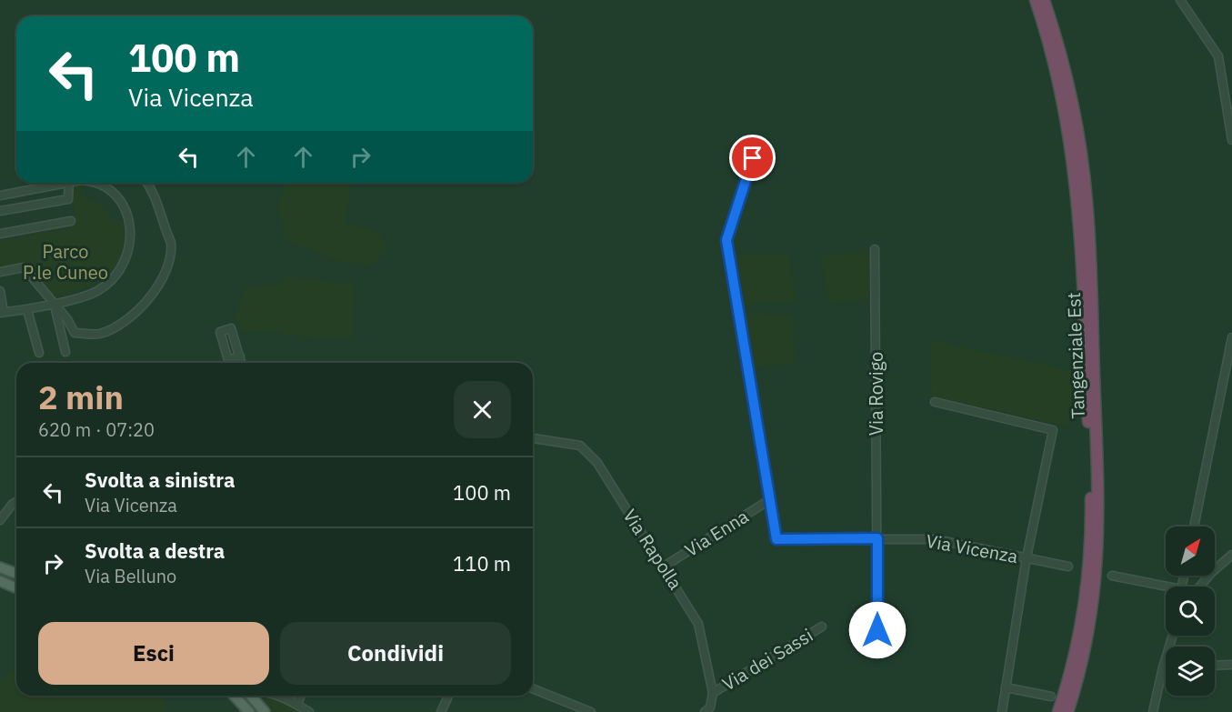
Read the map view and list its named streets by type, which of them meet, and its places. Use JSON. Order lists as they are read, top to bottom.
{
  "streets": {
    "highway": ["Tangenziale Est"],
    "street": [
      "Via Rovigo",
      "Via Enna",
      "Via Vicenza",
      "Via Rapolla",
      "Via dei Sassi"
    ]
  },
  "crossings": [
    ["Via Rovigo", "Via Vicenza"],
    ["Via Enna", "Via Vicenza"],
    ["Via Enna", "Via Rapolla"],
    ["Via Rapolla", "Via dei Sassi"]
  ],
  "parks": ["Parco P.le Cuneo"],
  "north": "top right",
  "page": {
    "turn": ["100 m", "Via Vicenza"],
    "heading": ["2 min", "620 m · 07:20"],
    "list": [
      {
        "name": "Svolta a sinistra",
        "note": "Via Vicenza",
        "value": "100 m"
      },
      {
        "name": "Svolta a destra",
        "note": "Via Belluno",
        "value": "110 m"
      }
    ],
    "buttons": ["Esci", "Condividi"]
  }
}
